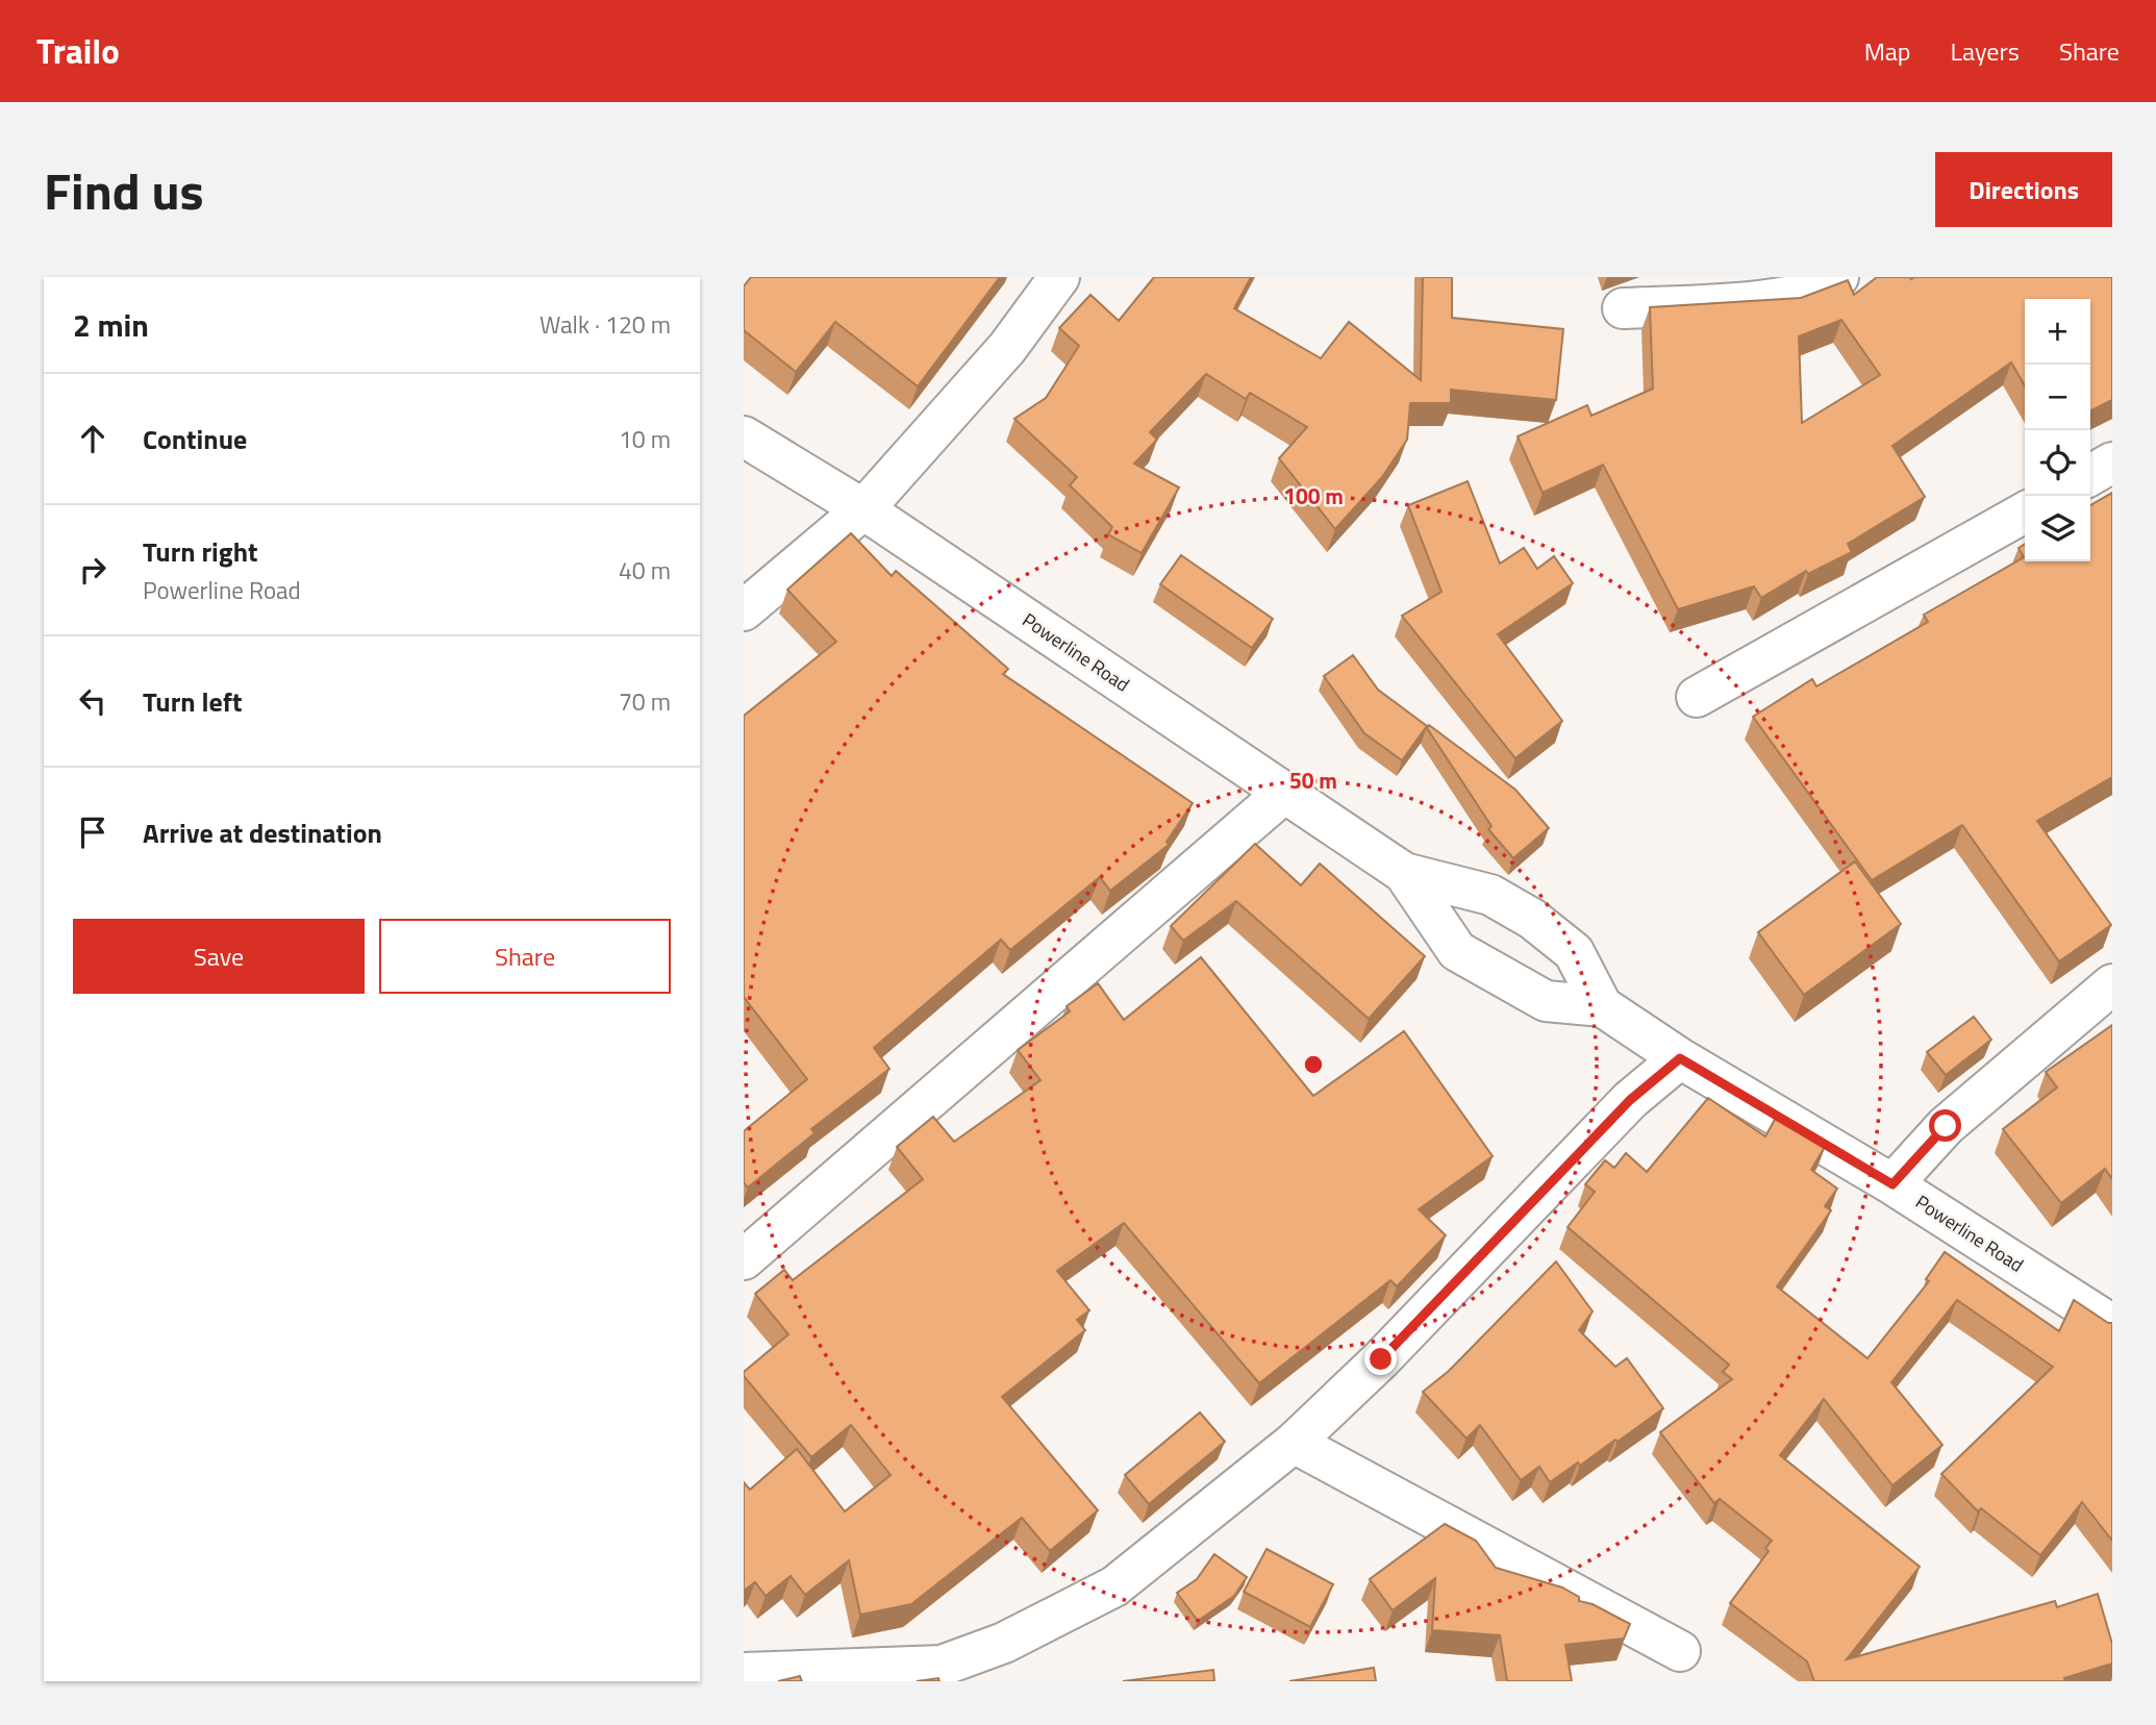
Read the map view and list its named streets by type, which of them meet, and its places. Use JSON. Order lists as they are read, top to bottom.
{
  "streets": {
    "street": ["Powerline Road"]
  },
  "page": {
    "header": "Trailo",
    "nav": ["Map", "Layers", "Share"],
    "title": "Find us",
    "buttons": [
      "Directions",
      ["Save", "Share"]
    ],
    "heading": ["2 min", "Walk · 120 m"],
    "map_buttons": ["+", "−"],
    "list": [
      ["Continue", "10 m"],
      ["Turn right", "Powerline Road", "40 m"],
      ["Turn left", "70 m"],
      "Arrive at destination"
    ]
  },
  "rings": ["100 m", "50 m"]
}
